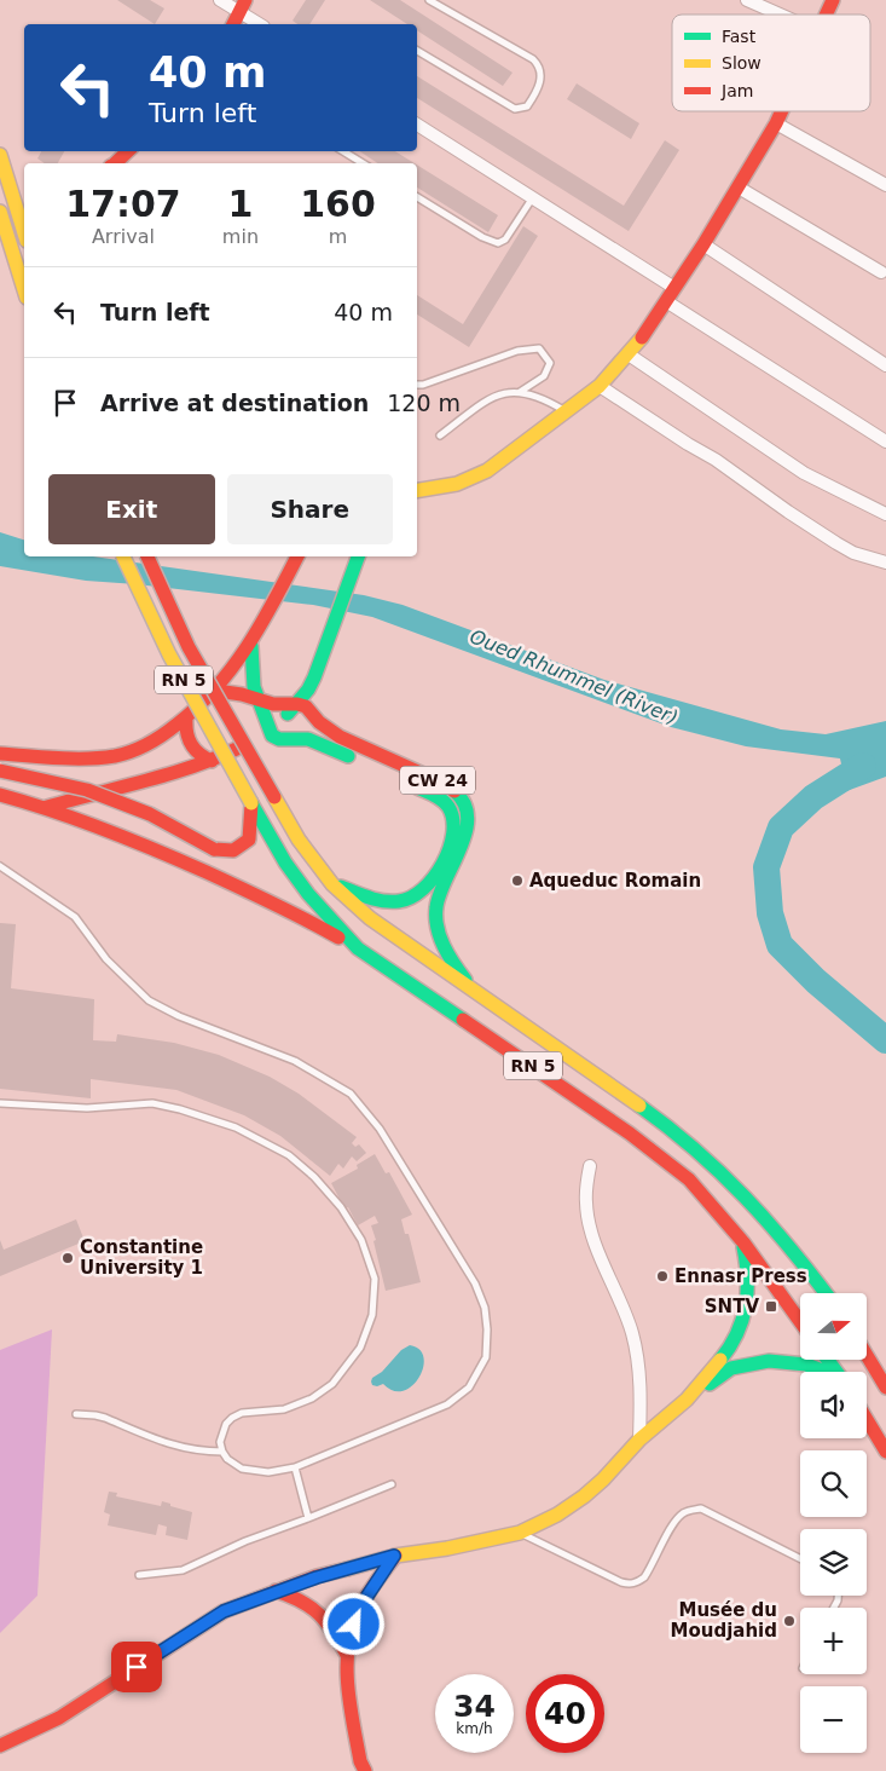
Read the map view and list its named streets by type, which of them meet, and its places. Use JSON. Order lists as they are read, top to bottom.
{
  "streets": {
    "main road": ["RN 5", "CW 24"]
  },
  "crossings": [
    ["RN 5", "CW 24"]
  ],
  "water": ["Oued Rhummel (River)"],
  "places": {
    "other": [
      "Aqueduc Romain",
      "Constantine University 1",
      "Ennasr Press",
      "Musée du Moudjahid"
    ],
    "transit": ["SNTV"]
  },
  "legend": ["Fast", "Slow", "Jam"],
  "north": "right",
  "page": {
    "turn": ["40 m", "Turn left"],
    "eta": [
      "17:07",
      "Arrival",
      "1",
      "min",
      "160",
      "m"
    ],
    "list": [
      {
        "name": "Turn left",
        "value": "40 m"
      },
      {
        "name": "Arrive at destination",
        "value": "120 m"
      }
    ],
    "buttons": ["Exit", "Share"],
    "map_buttons": ["+", "−"],
    "speed": "34 km/h",
    "limit": "40"
  }
}
